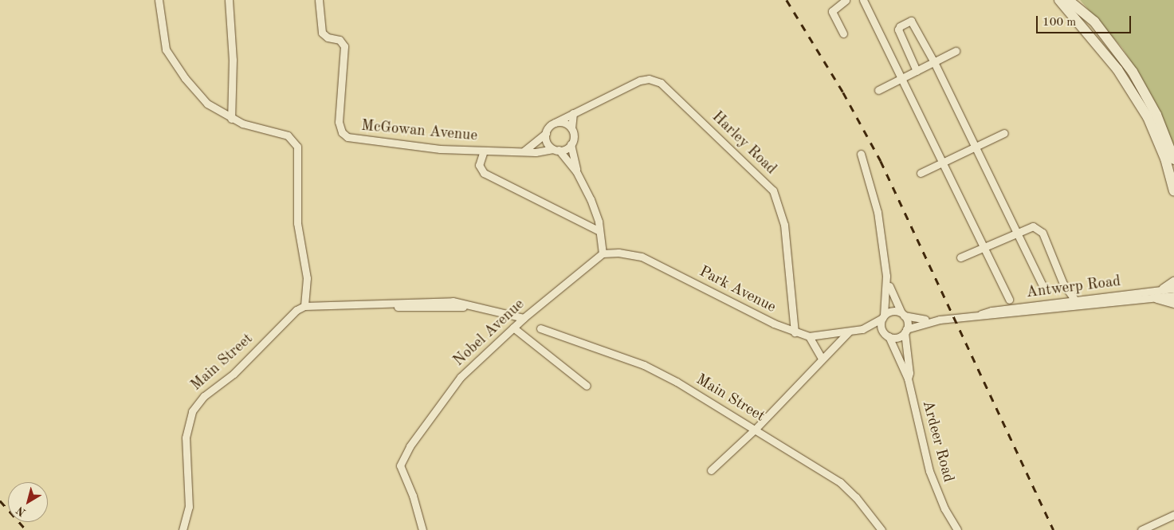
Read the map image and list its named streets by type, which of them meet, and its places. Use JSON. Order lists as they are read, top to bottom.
{
  "streets": {
    "street": [
      "McGowan Avenue",
      "Harley Road",
      "Antwerp Road",
      "Park Avenue",
      "Nobel Avenue",
      "Main Street",
      "Ardeer Road"
    ]
  },
  "crossings": [
    ["McGowan Avenue", "Harley Road"],
    ["Harley Road", "Park Avenue"],
    ["Antwerp Road", "Park Avenue"],
    ["Antwerp Road", "Ardeer Road"],
    ["Park Avenue", "Nobel Avenue"],
    ["Park Avenue", "Ardeer Road"]
  ],
  "scale_bar": "100 m",
  "north": "bottom left"
}
